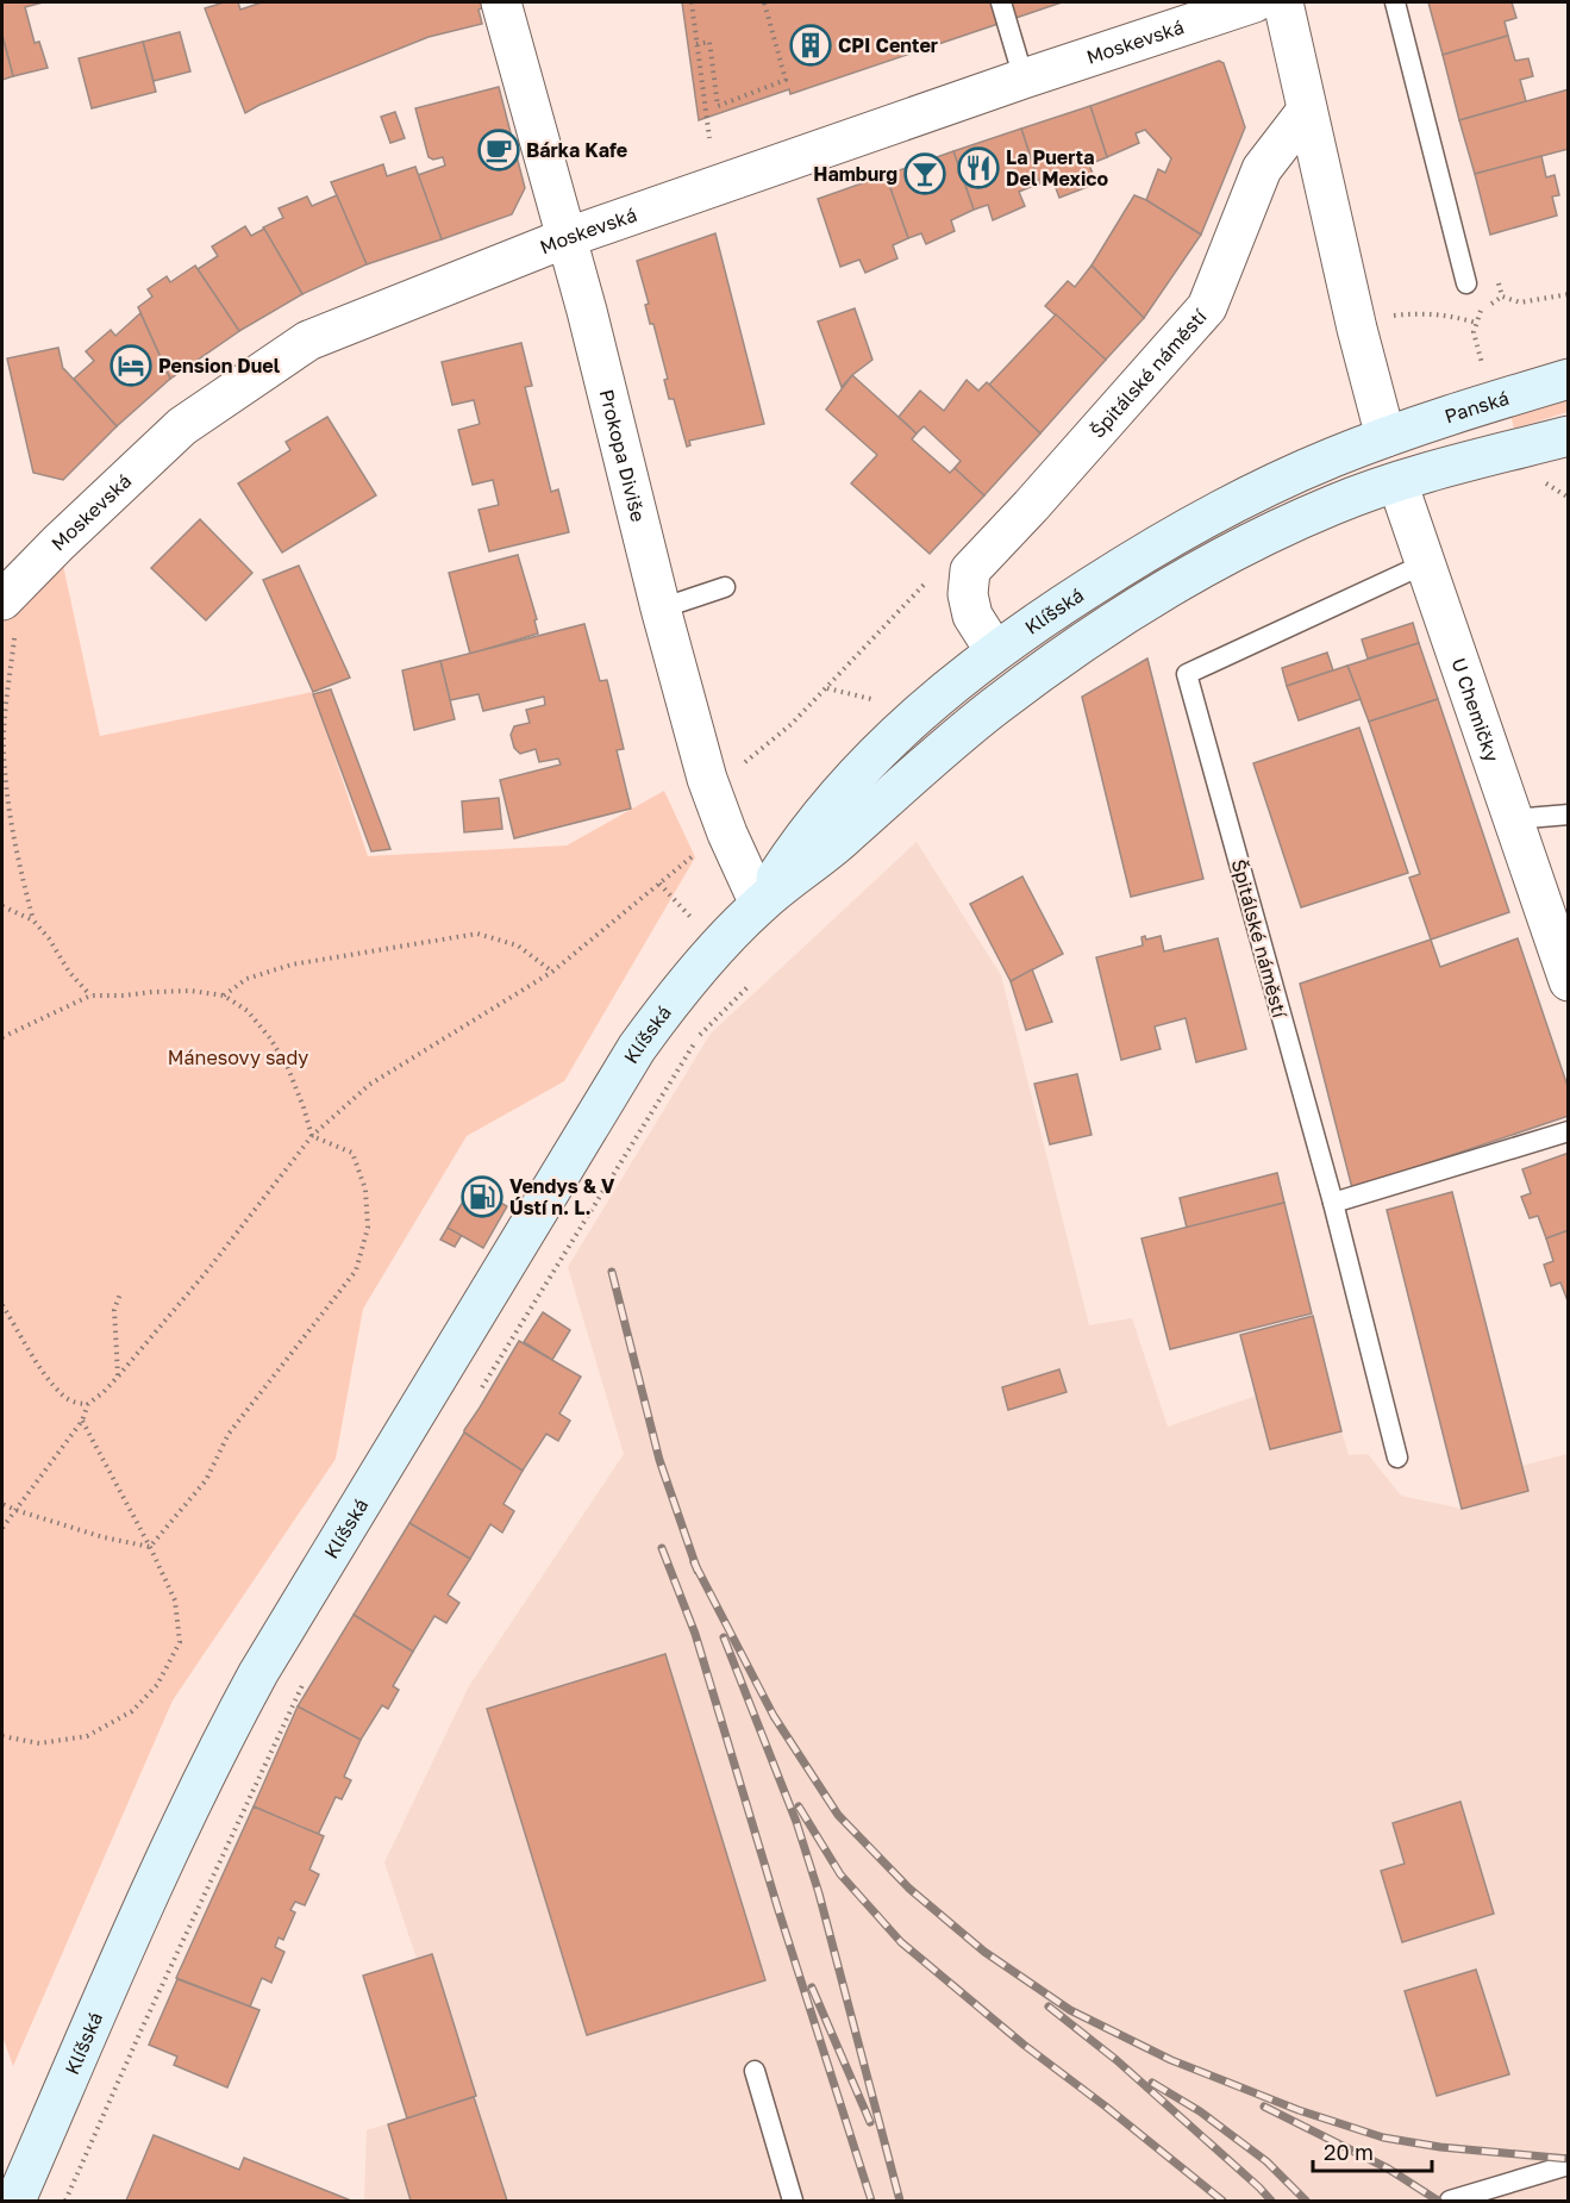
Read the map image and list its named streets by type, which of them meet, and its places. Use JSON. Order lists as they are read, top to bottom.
{
  "streets": {
    "street": [
      "Moskevská",
      "Špitálské náměstí",
      "Panská",
      "Prokopa Diviše",
      "Klíšská",
      "U Chemičky"
    ]
  },
  "crossings": [
    ["Moskevská", "Prokopa Diviše"],
    ["Špitálské náměstí", "Klíšská"],
    ["Špitálské náměstí", "U Chemičky"],
    ["Panská", "Klíšská"],
    ["Panská", "U Chemičky"],
    ["Prokopa Diviše", "Klíšská"],
    ["Klíšská", "U Chemičky"]
  ],
  "parks": ["Mánesovy sady"],
  "places": {
    "building": ["CPI Center"],
    "cafe": ["Bárka Kafe"],
    "restaurant": ["La Puerta Del Mexico"],
    "bar": ["Hamburg"],
    "hotel": ["Pension Duel"],
    "fuel station": ["Vendys & V Ústí n. L."]
  },
  "scale_bar": "20 m"
}
